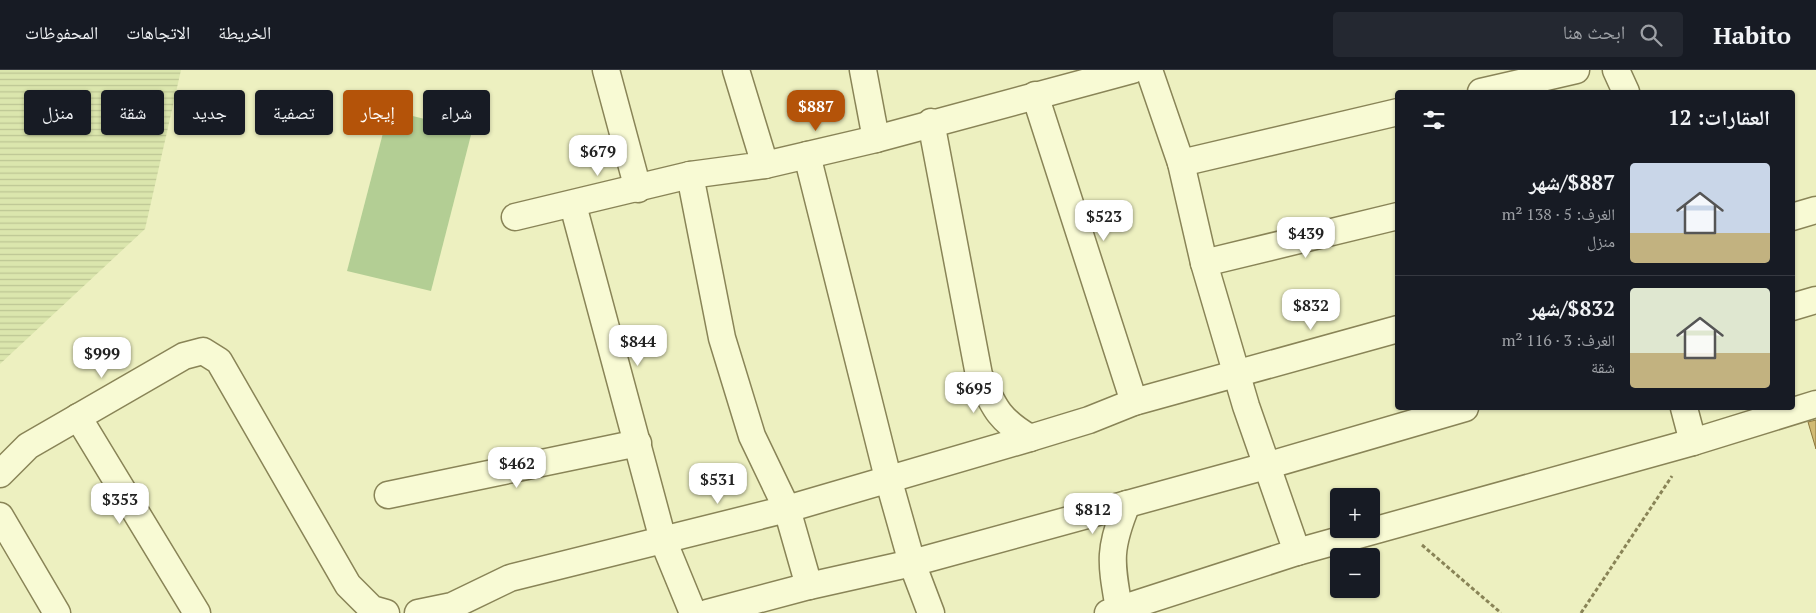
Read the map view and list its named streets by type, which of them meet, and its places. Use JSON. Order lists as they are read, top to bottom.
{
  "page": {
    "header": "Habito",
    "search": "ابحث هنا",
    "nav": ["الخريطة", "الاتجاهات", "المحفوظات"],
    "price": [
      "$887",
      "$679",
      "$523",
      "$439",
      "$832",
      "$844",
      "$999",
      "$695",
      "$462",
      "$531",
      "$353",
      "$812"
    ],
    "chip": [
      "شراء",
      "إيجار",
      "تصفية",
      "جديد",
      "شقة",
      "منزل"
    ],
    "heading": "العقارات: 12",
    "list": [
      {
        "name": "$887/شهر",
        "note": "الغرف: 5 · 138 m² · منزل"
      },
      {
        "name": "$832/شهر",
        "note": "الغرف: 3 · 116 m² · شقة"
      }
    ],
    "map_buttons": ["+", "−"]
  }
}
